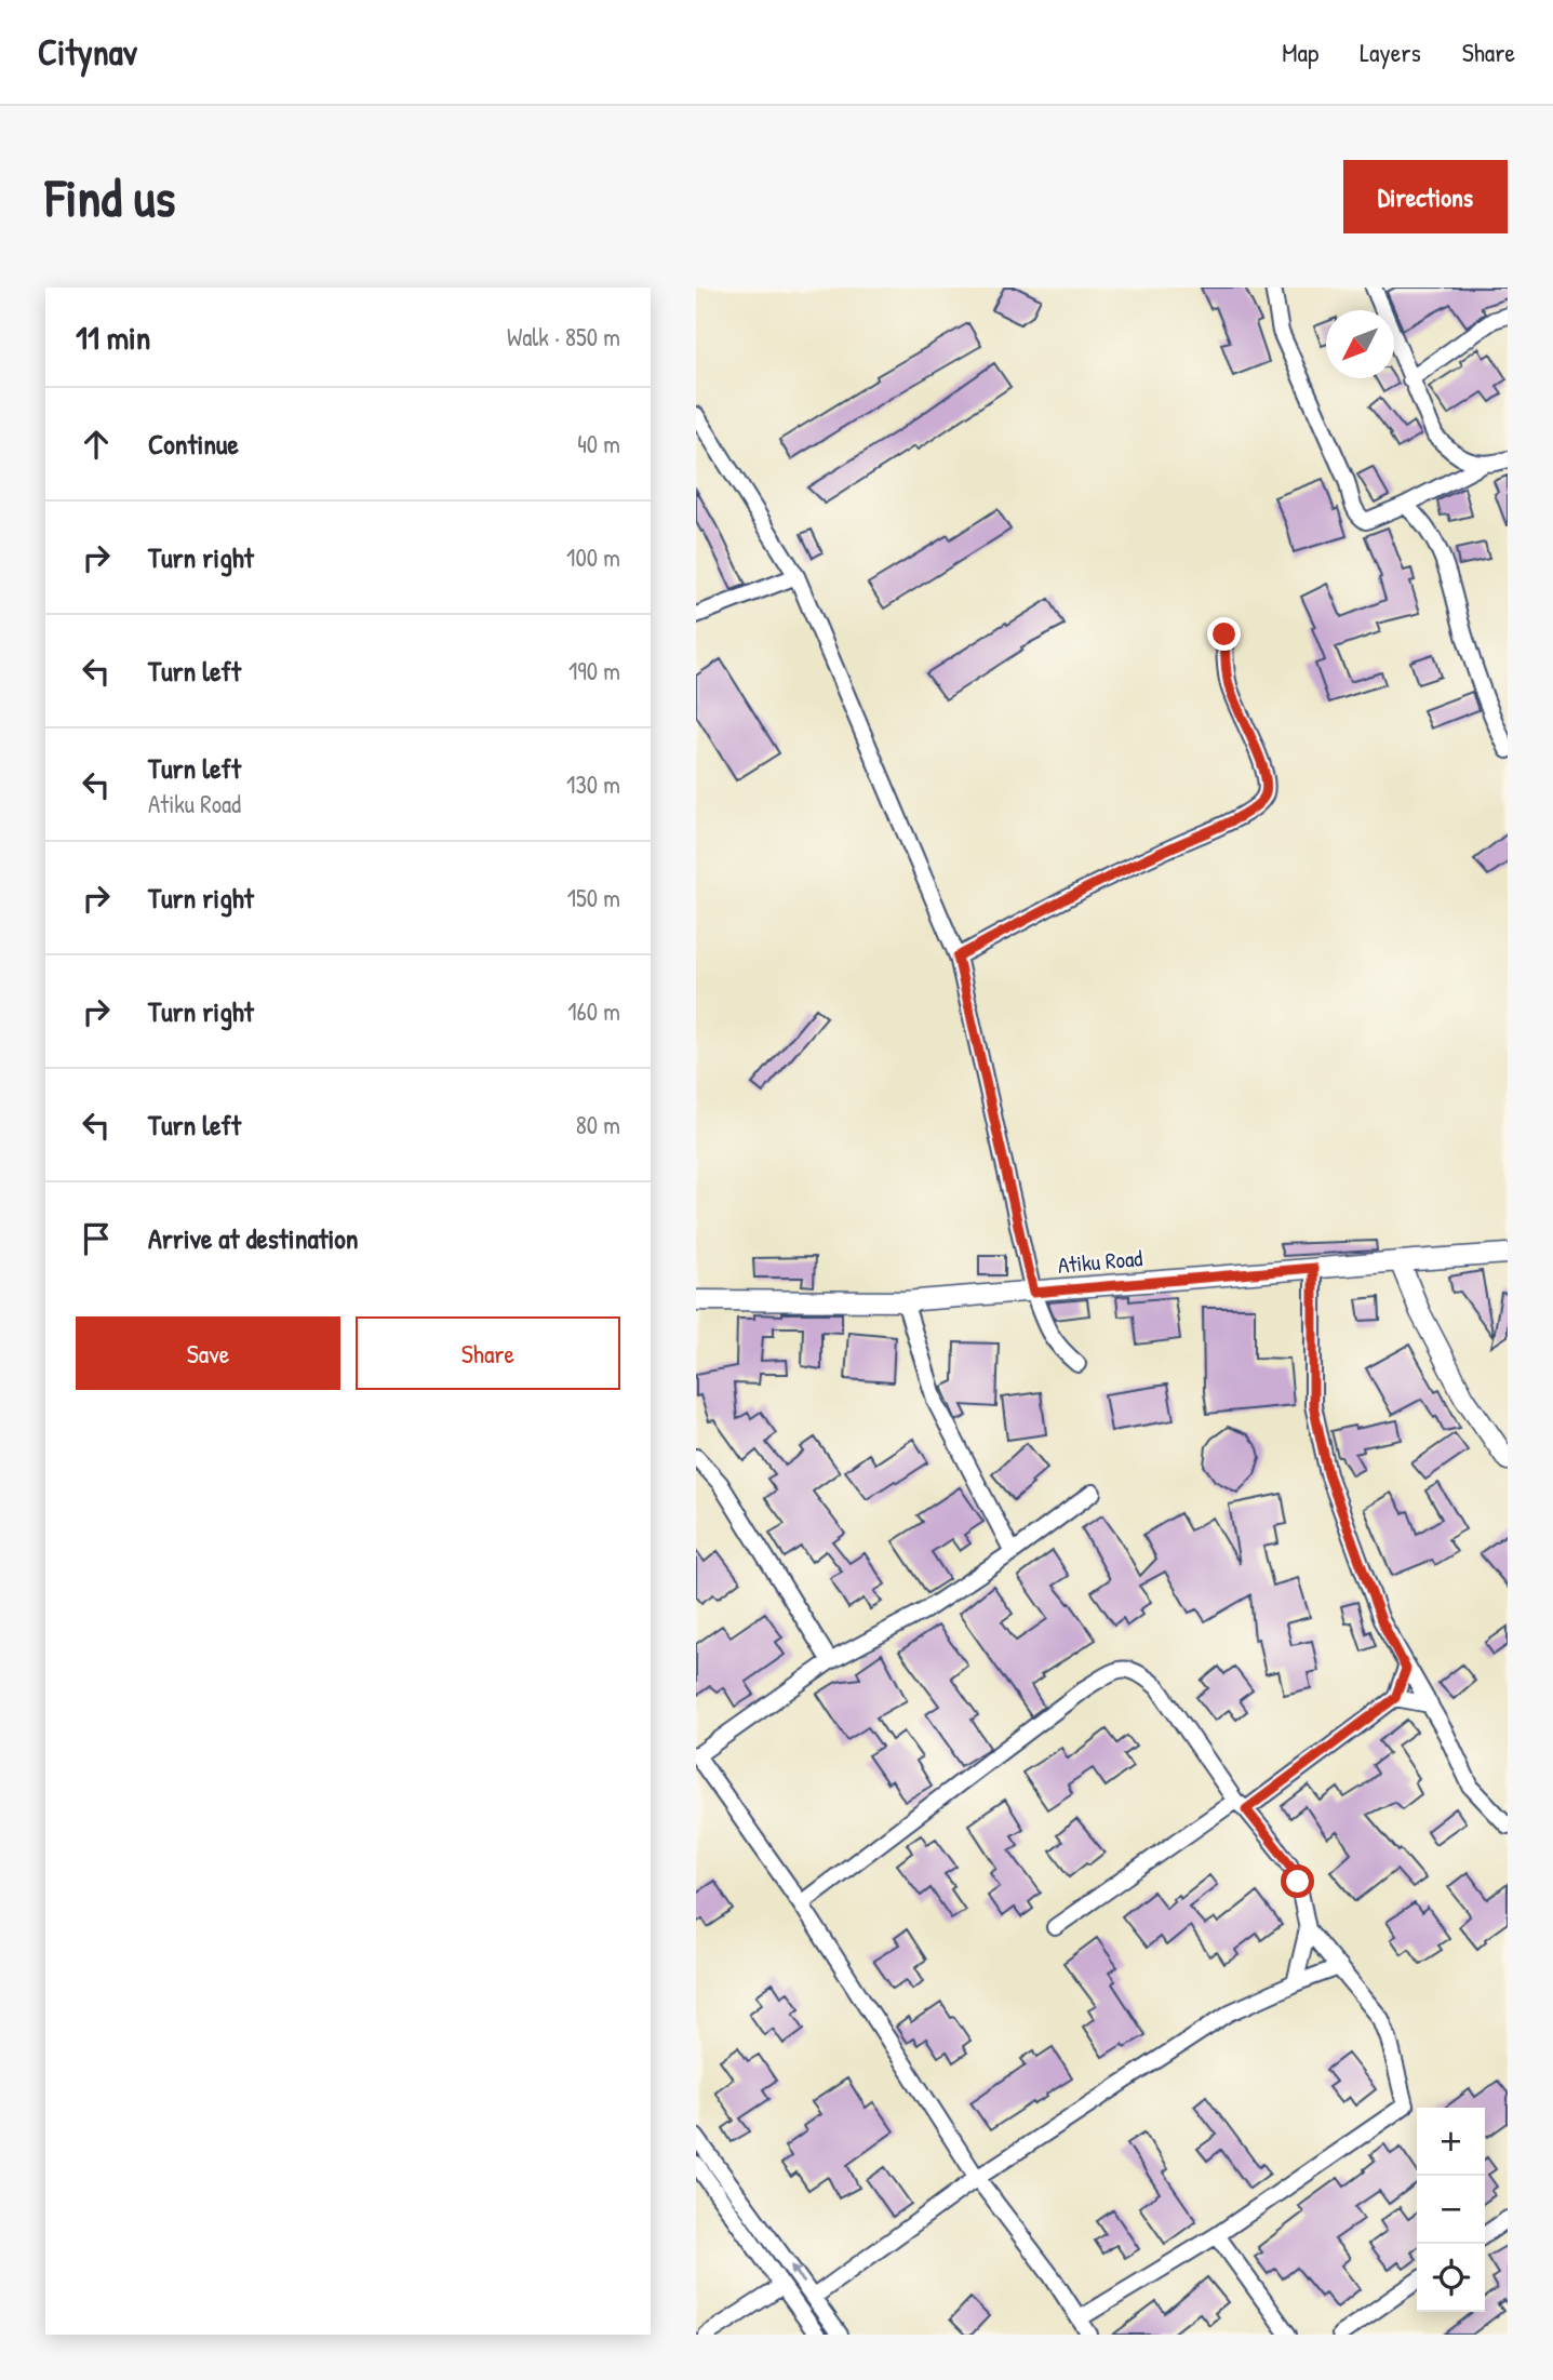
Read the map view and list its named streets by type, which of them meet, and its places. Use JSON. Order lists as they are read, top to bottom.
{
  "streets": {
    "street": ["Atiku Road"]
  },
  "north": "bottom left",
  "page": {
    "header": "Citynav",
    "nav": ["Map", "Layers", "Share"],
    "buttons": [
      "Directions",
      ["Save", "Share"]
    ],
    "title": "Find us",
    "heading": ["11 min", "Walk · 850 m"],
    "list": [
      ["Continue", "40 m"],
      ["Turn right", "100 m"],
      ["Turn left", "190 m"],
      ["Turn left", "Atiku Road", "130 m"],
      ["Turn right", "150 m"],
      ["Turn right", "160 m"],
      ["Turn left", "80 m"],
      "Arrive at destination"
    ],
    "map_buttons": ["+", "−"]
  }
}
